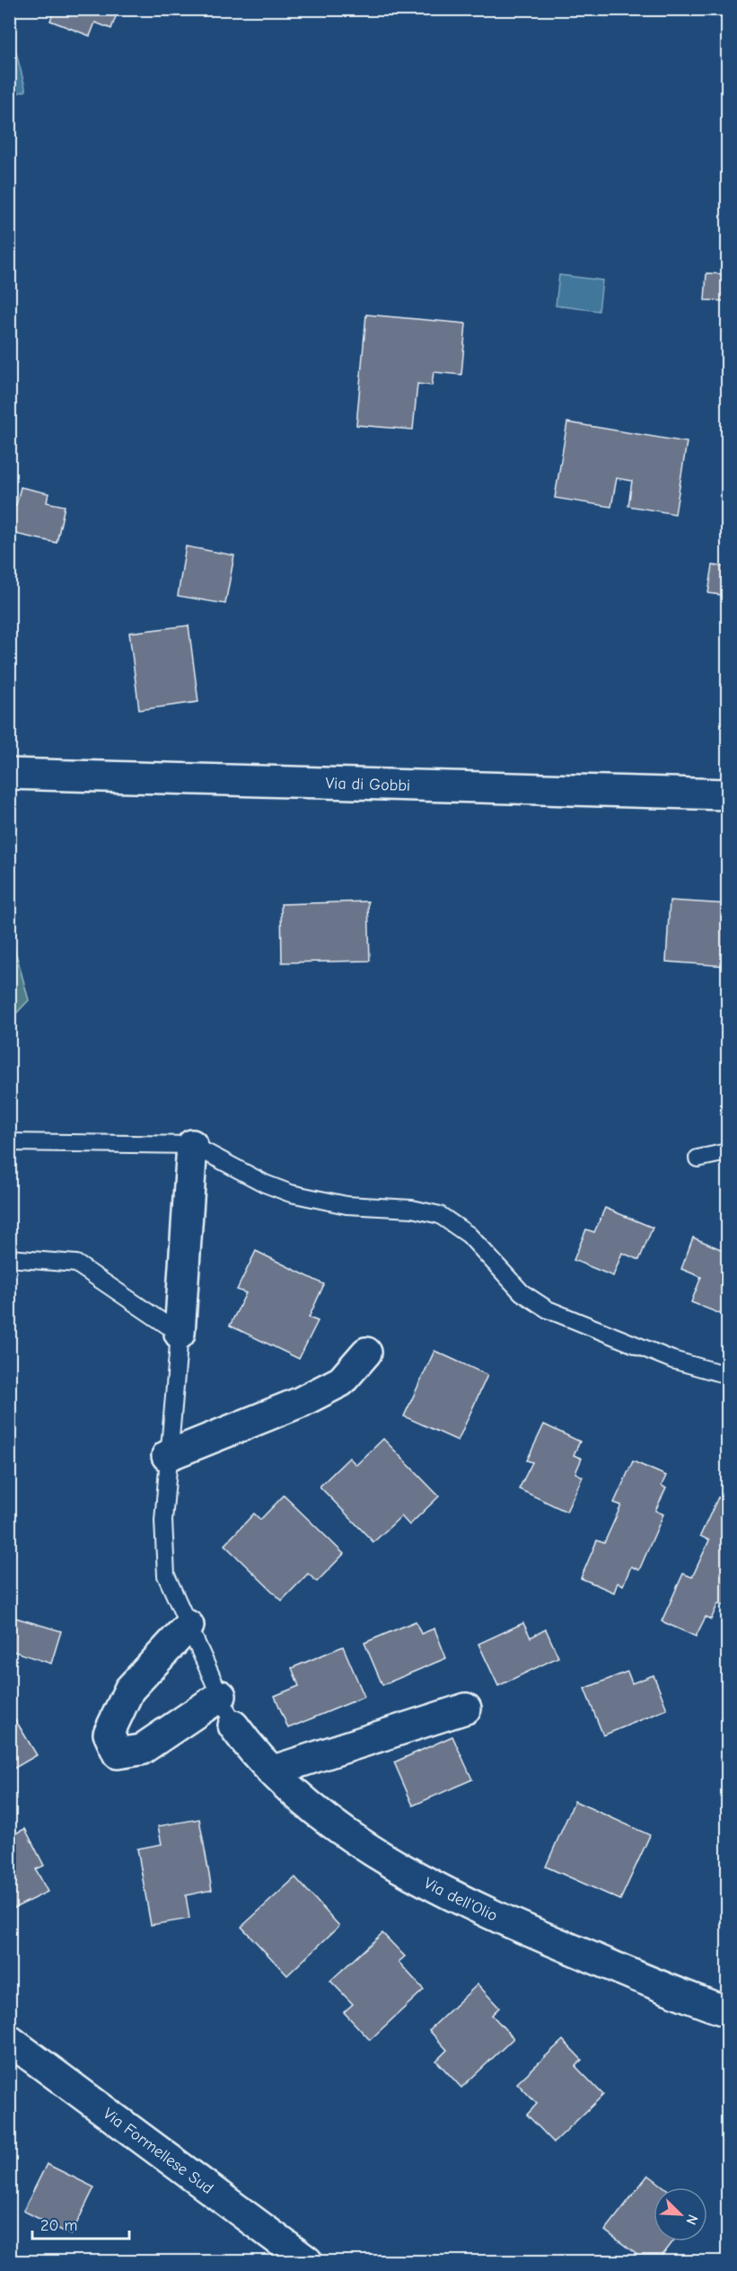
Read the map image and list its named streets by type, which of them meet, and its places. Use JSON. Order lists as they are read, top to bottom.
{
  "streets": {
    "street": ["Via di Gobbi", "Via dell'Olio", "Via Formellese Sud"]
  },
  "scale_bar": "20 m",
  "north": "bottom right"
}
